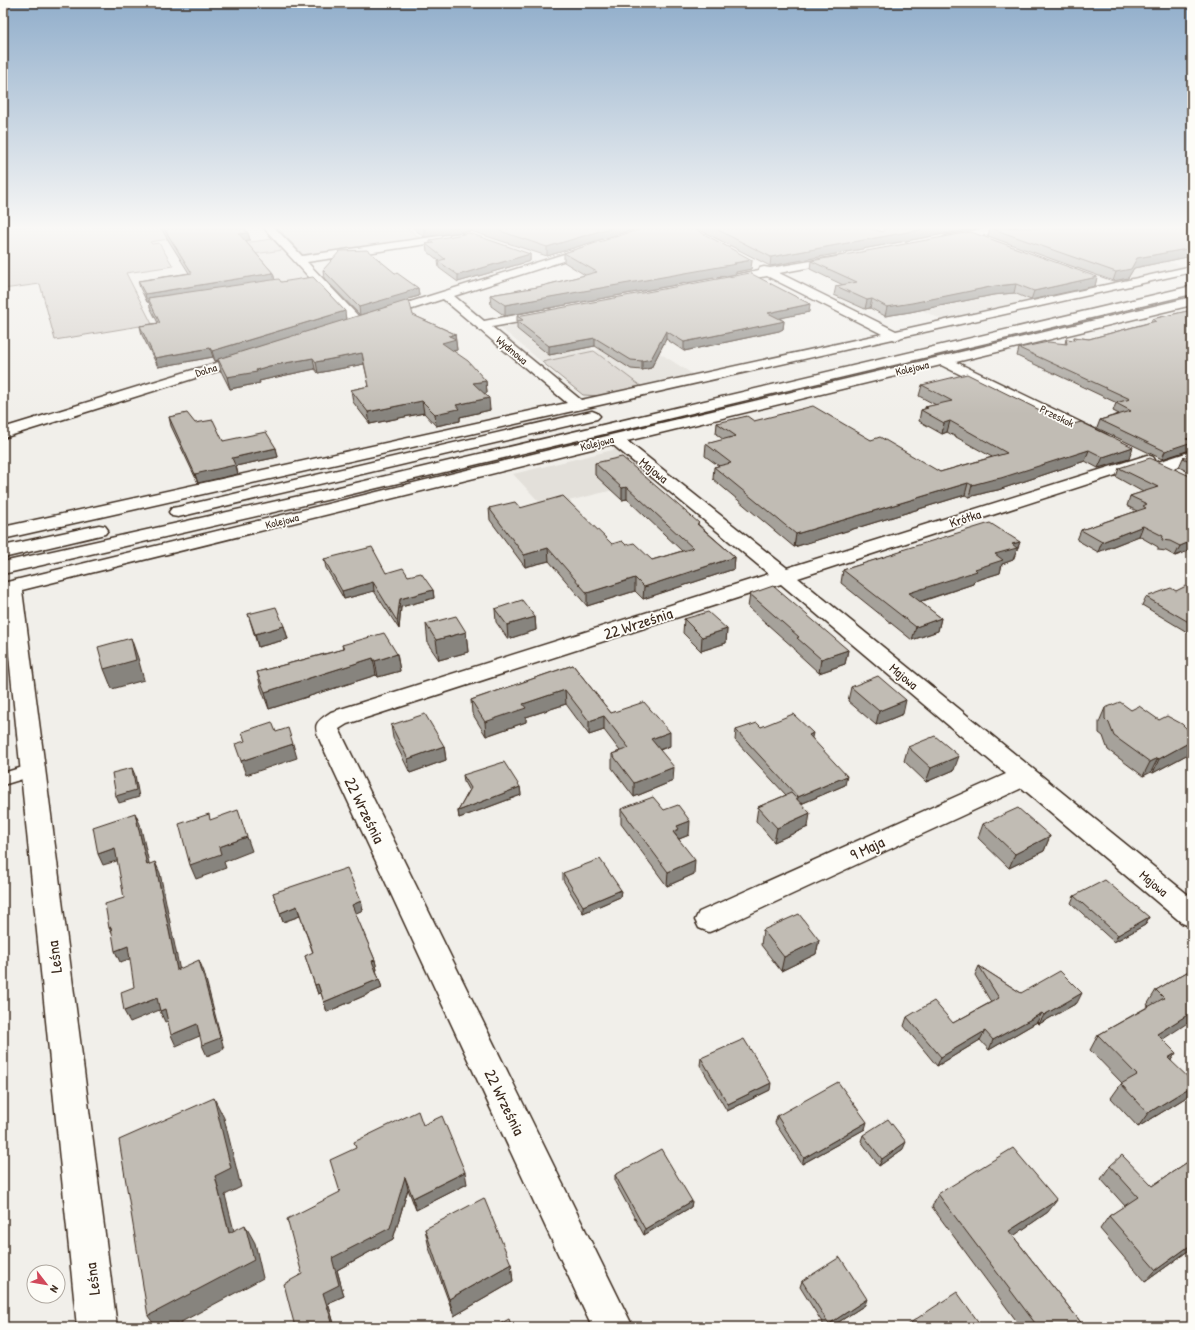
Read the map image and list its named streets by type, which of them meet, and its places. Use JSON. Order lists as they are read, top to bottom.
{
  "streets": {
    "main road": [
      "Wydmowa",
      "Kolejowa",
      "Dolna",
      "Przeskok",
      "Majowa",
      "Krótka",
      "22 Września",
      "9 Maja",
      "Leśna"
    ]
  },
  "crossings": [
    ["Kolejowa", "Przeskok"],
    ["Kolejowa", "Majowa"],
    ["Kolejowa", "Leśna"],
    ["Majowa", "Krótka"],
    ["Majowa", "22 Września"],
    ["Majowa", "9 Maja"],
    ["Krótka", "22 Września"]
  ],
  "north": "bottom right"
}
